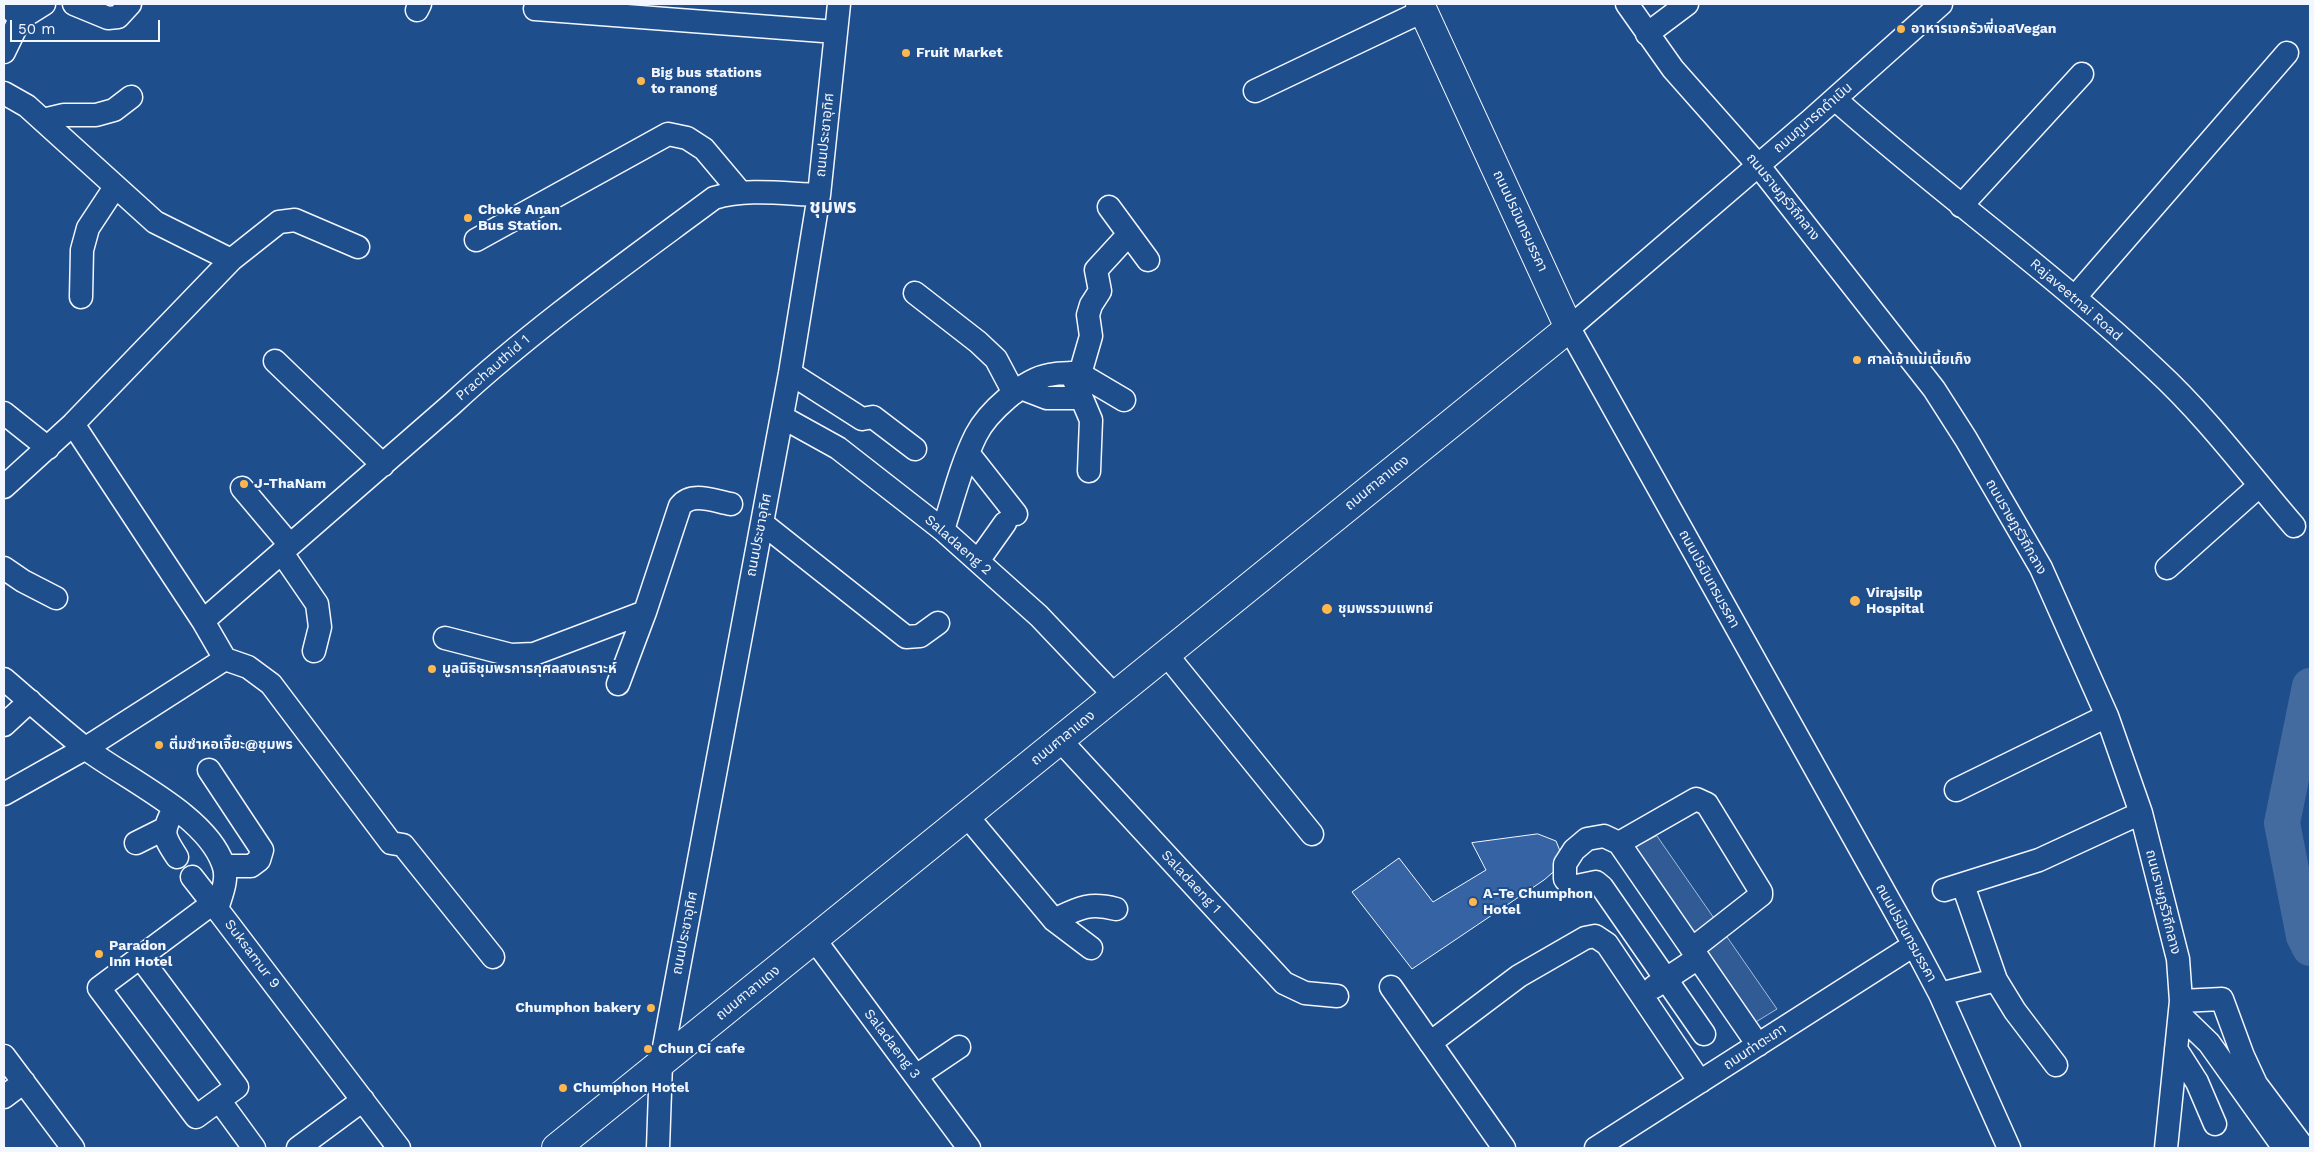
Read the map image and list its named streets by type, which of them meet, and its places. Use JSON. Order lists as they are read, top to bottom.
{
  "streets": {
    "main road": ["ถนนปรมินทรมรรคา", "ถนนศาลาแดง"],
    "street": [
      "ถนนภูนารถดำเนิน",
      "ถนนประชาอุทิศ",
      "ถนนราษฎร์วิถีกลาง",
      "Rajaveetnai Road",
      "Prachauthid 1",
      "Saladaeng 2",
      "Saladaeng 1",
      "Suksamur 9",
      "Saladaeng 3",
      "ถนนท่าตะเภา"
    ]
  },
  "crossings": [
    ["ถนนภูนารถดำเนิน", "ถนนราษฎร์วิถีกลาง"],
    ["ถนนภูนารถดำเนิน", "ถนนปรมินทรมรรคา"],
    ["ถนนภูนารถดำเนิน", "Rajaveetnai Road"],
    ["ถนนภูนารถดำเนิน", "ถนนศาลาแดง"],
    ["ถนนประชาอุทิศ", "Prachauthid 1"],
    ["ถนนประชาอุทิศ", "ถนนศาลาแดง"],
    ["ถนนประชาอุทิศ", "Saladaeng 2"],
    ["ถนนปรมินทรมรรคา", "ถนนศาลาแดง"],
    ["ถนนปรมินทรมรรคา", "ถนนท่าตะเภา"],
    ["ถนนศาลาแดง", "Saladaeng 2"],
    ["ถนนศาลาแดง", "Saladaeng 1"],
    ["ถนนศาลาแดง", "Saladaeng 3"]
  ],
  "districts": ["ชุมพร"],
  "places": [
    "อาหารเจครัวพี่เอสVegan",
    "Fruit Market",
    "Big bus stations to ranong",
    "Choke Anan Bus Station.",
    "ศาลเจ้าแม่เนี้ยเก็ง",
    "J-ThaNam",
    "Virajsilp Hospital",
    "ชุมพรรวมแพทย์",
    "มูลนิธิชุมพรการกุศลสงเคราะห์",
    "ติ่มซำหอเจี๊ยะ@ชุมพร",
    "A-Te Chumphon Hotel",
    "Paradon Inn Hotel",
    "Chumphon bakery",
    "Chun Ci cafe",
    "Chumphon Hotel"
  ],
  "scale_bar": "50 m"
}
